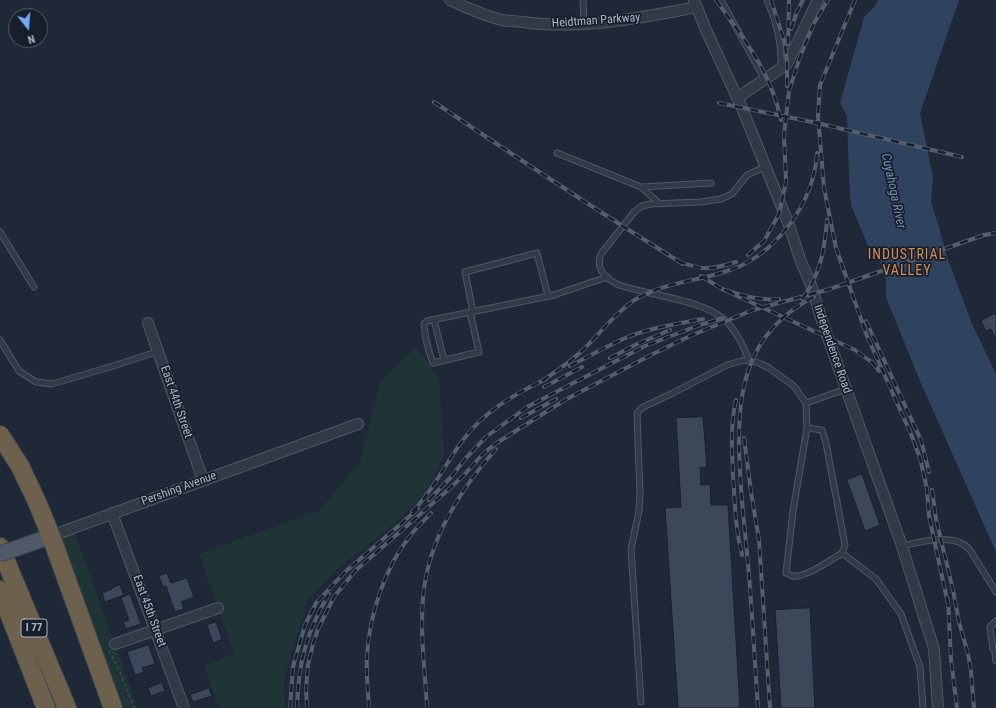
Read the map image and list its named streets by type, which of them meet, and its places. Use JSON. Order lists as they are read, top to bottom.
{
  "streets": {
    "highway": ["I 77"],
    "main road": ["Pershing Avenue"],
    "street": [
      "Heidtman Parkway",
      "Independence Road",
      "East 44th Street",
      "East 45th Street"
    ]
  },
  "crossings": [
    ["Heidtman Parkway", "Independence Road"],
    ["East 44th Street", "Pershing Avenue"],
    ["Pershing Avenue", "East 45th Street"]
  ],
  "districts": ["INDUSTRIAL VALLEY"],
  "water": ["Cuyahoga River"],
  "north": "bottom"
}
